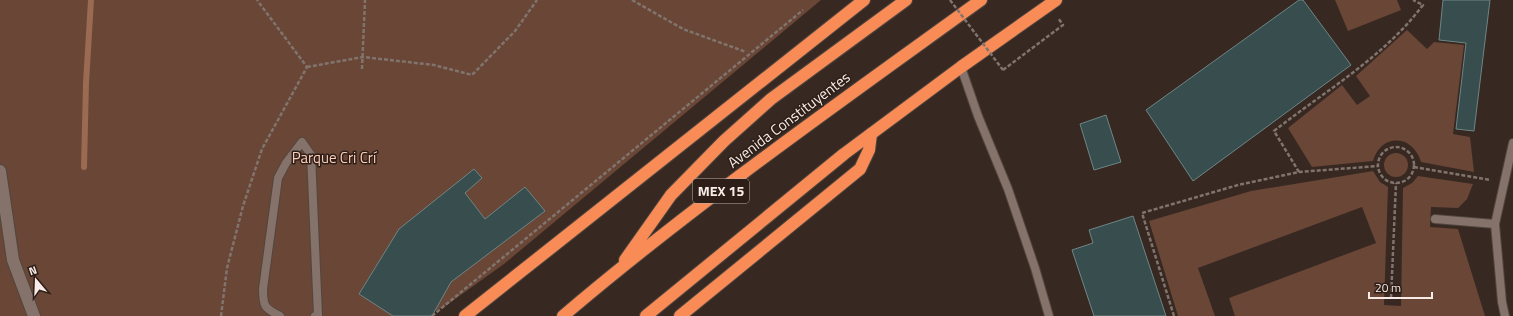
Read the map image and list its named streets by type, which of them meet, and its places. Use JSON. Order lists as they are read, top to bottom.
{
  "streets": {
    "highway": ["Avenida Constituyentes", "MEX 15"]
  },
  "parks": ["Parque Cri Crí"],
  "scale_bar": "20 m",
  "north": "top"
}
